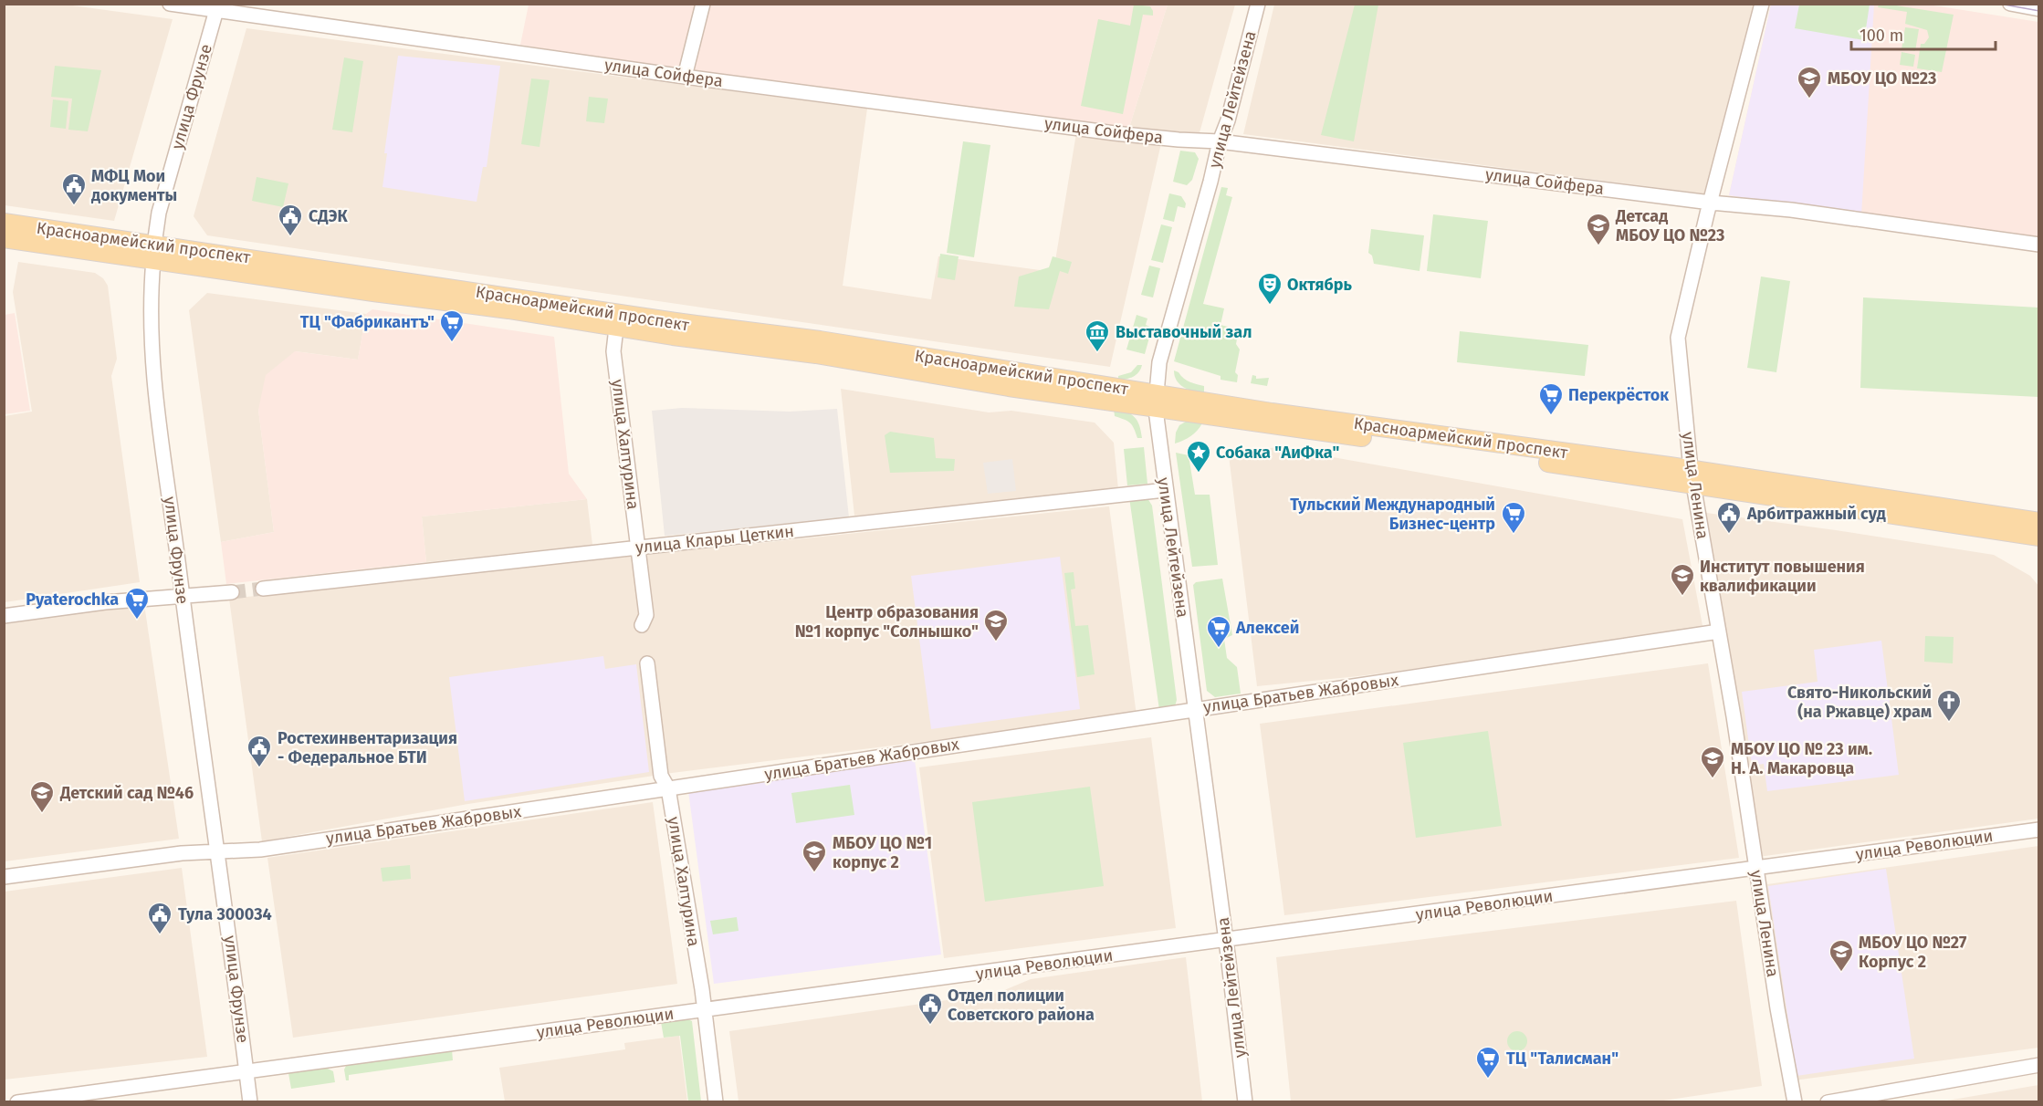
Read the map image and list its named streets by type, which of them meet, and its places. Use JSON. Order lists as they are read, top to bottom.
{
  "streets": {
    "main road": ["Красноармейский проспект"],
    "street": [
      "улица Сойфера",
      "улица Фрунзе",
      "улица Лейтейзена",
      "улица Халтурина",
      "улица Ленина",
      "улица Клары Цеткин",
      "улица Братьев Жабровых",
      "улица Революции"
    ]
  },
  "crossings": [
    ["улица Сойфера", "улица Фрунзе"],
    ["улица Сойфера", "улица Лейтейзена"],
    ["улица Сойфера", "улица Ленина"],
    ["улица Фрунзе", "Красноармейский проспект"],
    ["улица Фрунзе", "улица Братьев Жабровых"],
    ["улица Фрунзе", "улица Революции"],
    ["улица Лейтейзена", "Красноармейский проспект"],
    ["улица Лейтейзена", "улица Клары Цеткин"],
    ["улица Лейтейзена", "улица Братьев Жабровых"],
    ["улица Лейтейзена", "улица Революции"],
    ["Красноармейский проспект", "улица Халтурина"],
    ["Красноармейский проспект", "улица Ленина"],
    ["улица Халтурина", "улица Клары Цеткин"],
    ["улица Халтурина", "улица Братьев Жабровых"],
    ["улица Халтурина", "улица Революции"],
    ["улица Ленина", "улица Братьев Жабровых"],
    ["улица Ленина", "улица Революции"]
  ],
  "places": {
    "school or university": [
      "МБОУ ЦО №23",
      "Детсад МБОУ ЦО №23",
      "Институт повышения квалификации",
      "Центр образования №1 корпус \"Солнышко\"",
      "МБОУ ЦО № 23 им. Н. А. Макаровца",
      "Детский сад №46",
      "МБОУ ЦО №1 корпус 2",
      "МБОУ ЦО №27 Корпус 2"
    ],
    "public building": [
      "МФЦ Мои документы",
      "СДЭК",
      "Арбитражный суд",
      "Ростехинвентаризация - Федеральное БТИ",
      "Тула 300034",
      "Отдел полиции Советского района"
    ],
    "theatre": ["Октябрь"],
    "supermarket": [
      "ТЦ \"Фабрикантъ\"",
      "Перекрёсток",
      "Тульский Международный Бизнес-центр",
      "Pyaterochka",
      "Алексей",
      "ТЦ \"Талисман\""
    ],
    "museum": ["Выставочный зал"],
    "place": ["Собака \"АиФка\""],
    "church": ["Свято-Никольский (на Ржавце) храм"]
  },
  "scale_bar": "100 m"
}
